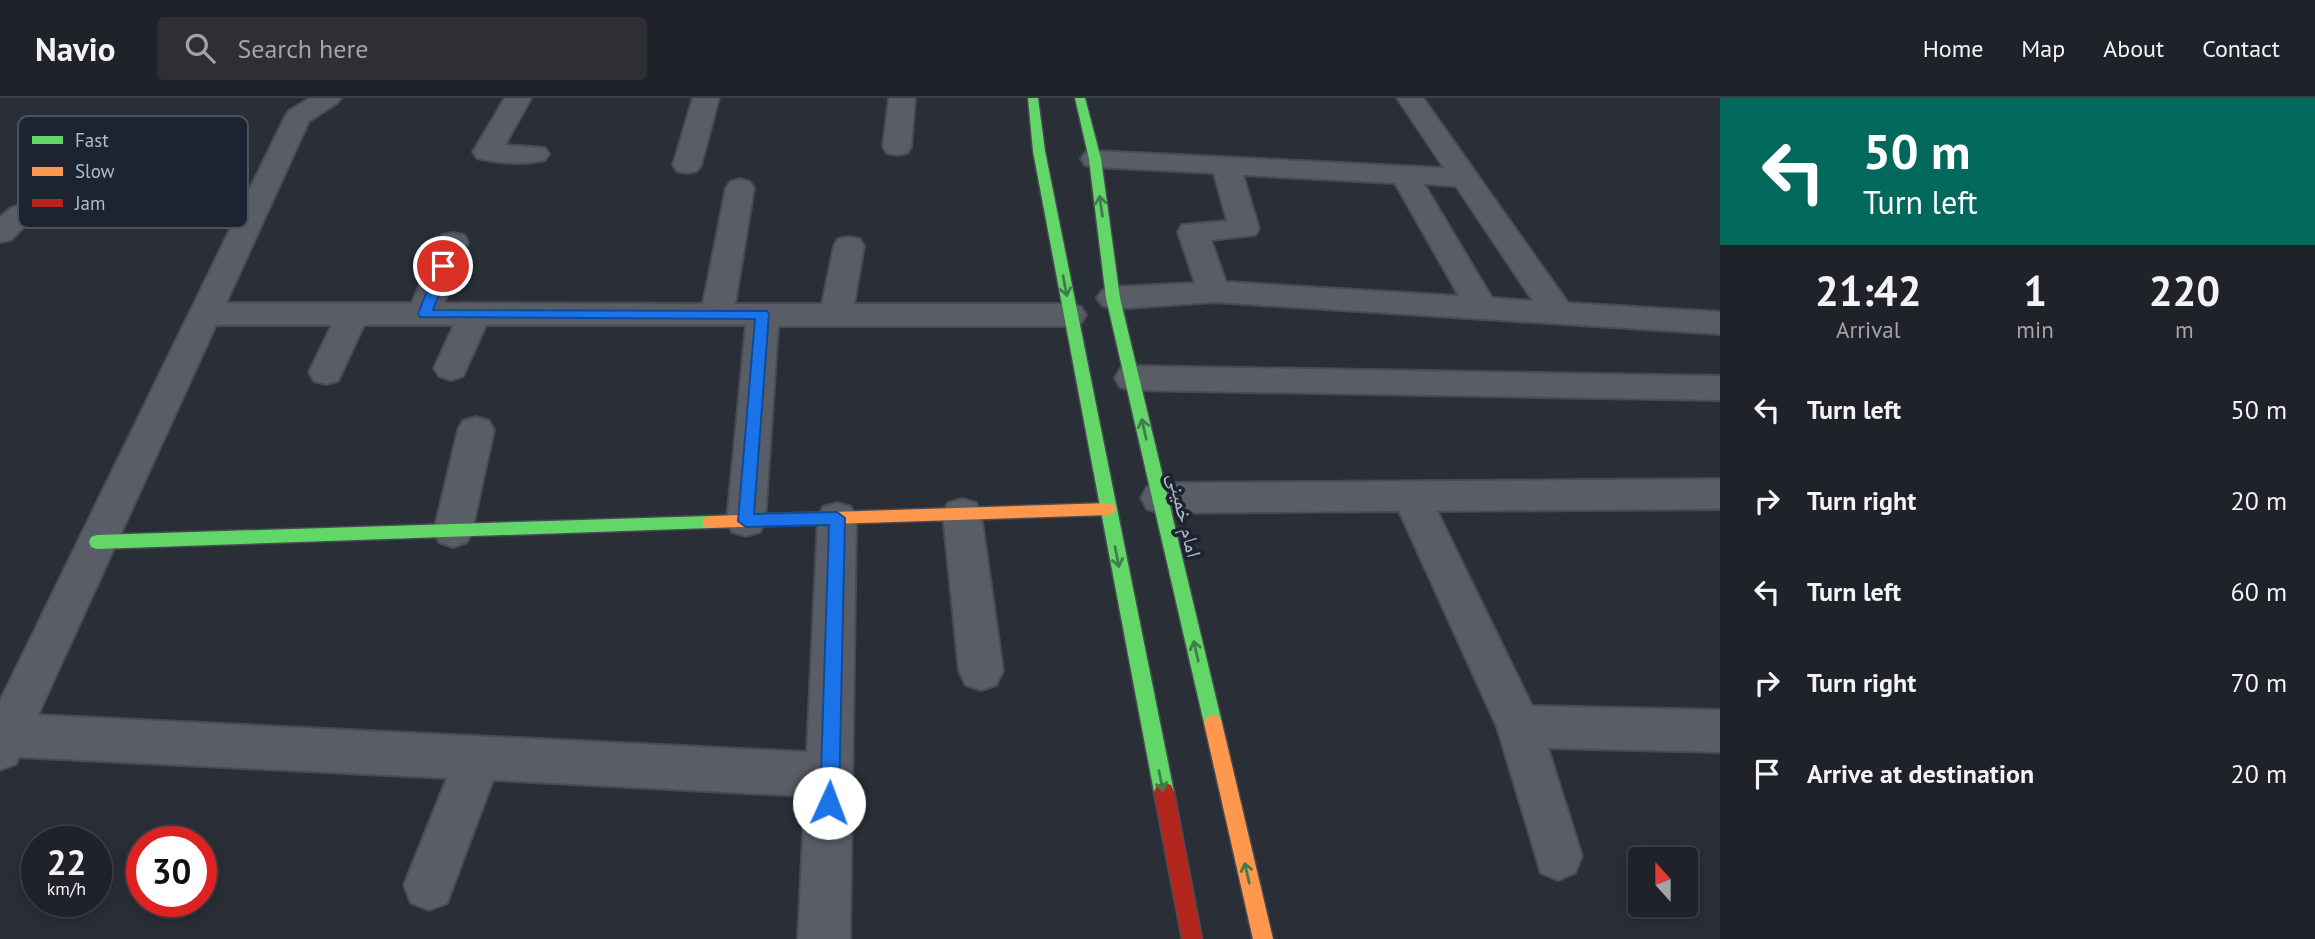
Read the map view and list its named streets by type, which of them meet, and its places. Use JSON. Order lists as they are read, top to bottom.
{
  "streets": {
    "main road": ["امام خمینی"]
  },
  "legend": ["Fast", "Slow", "Jam"],
  "north": "top",
  "page": {
    "header": "Navio",
    "search": "Search here",
    "nav": [
      "Home",
      "Map",
      "About",
      "Contact"
    ],
    "turn": ["50 m", "Turn left"],
    "eta": [
      "21:42",
      "Arrival",
      "1",
      "min",
      "220",
      "m"
    ],
    "list": [
      {
        "name": "Turn left",
        "value": "50 m"
      },
      {
        "name": "Turn right",
        "value": "20 m"
      },
      {
        "name": "Turn left",
        "value": "60 m"
      },
      {
        "name": "Turn right",
        "value": "70 m"
      },
      {
        "name": "Arrive at destination",
        "value": "20 m"
      }
    ],
    "speed": "22 km/h",
    "limit": "30"
  }
}
